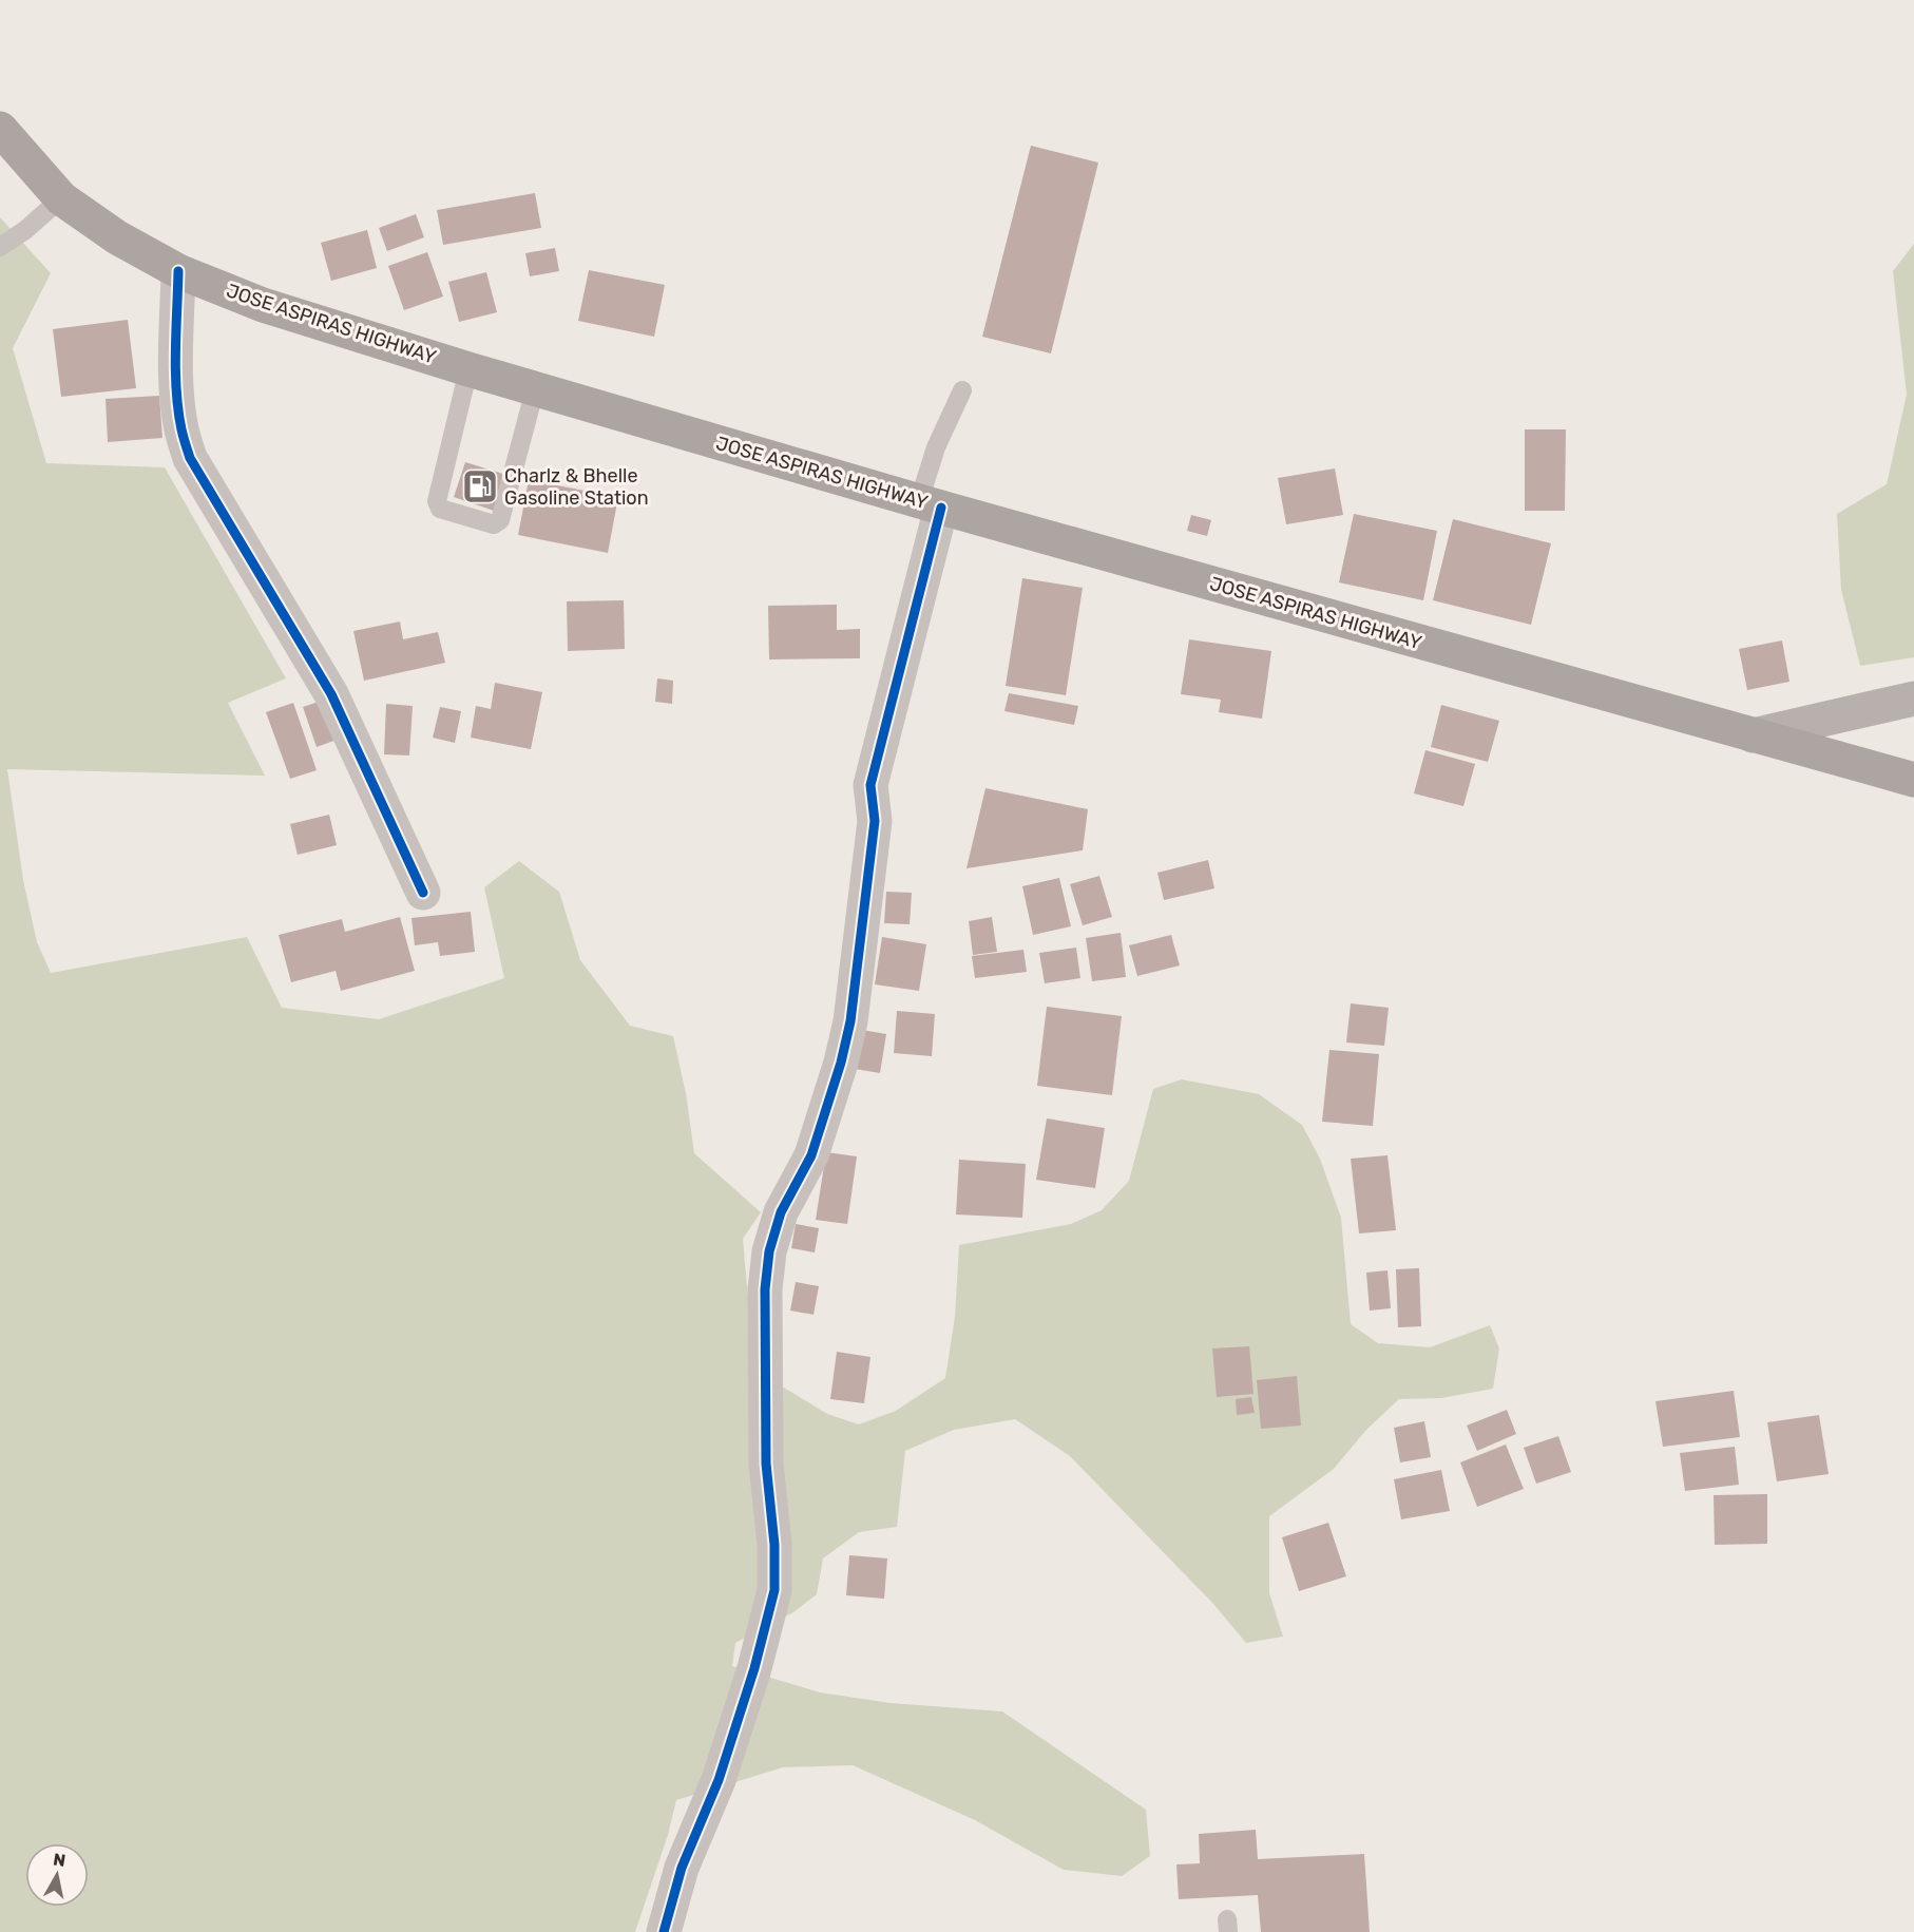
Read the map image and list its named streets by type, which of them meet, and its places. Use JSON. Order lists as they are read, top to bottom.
{
  "streets": {
    "main road": ["JOSE ASPIRAS HIGHWAY"]
  },
  "places": {
    "fuel station": ["Charlz & Bhelle Gasoline Station"]
  },
  "north": "top"
}
